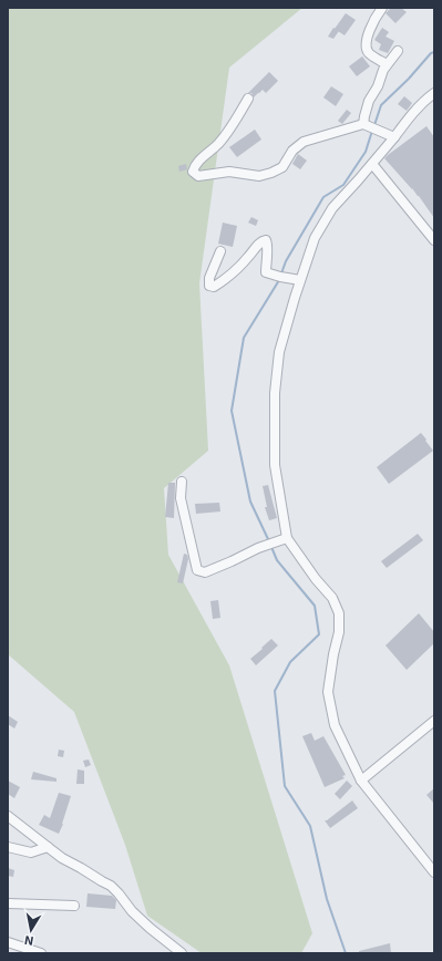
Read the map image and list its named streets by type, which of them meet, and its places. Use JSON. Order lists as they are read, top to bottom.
{
  "north": "bottom"
}
